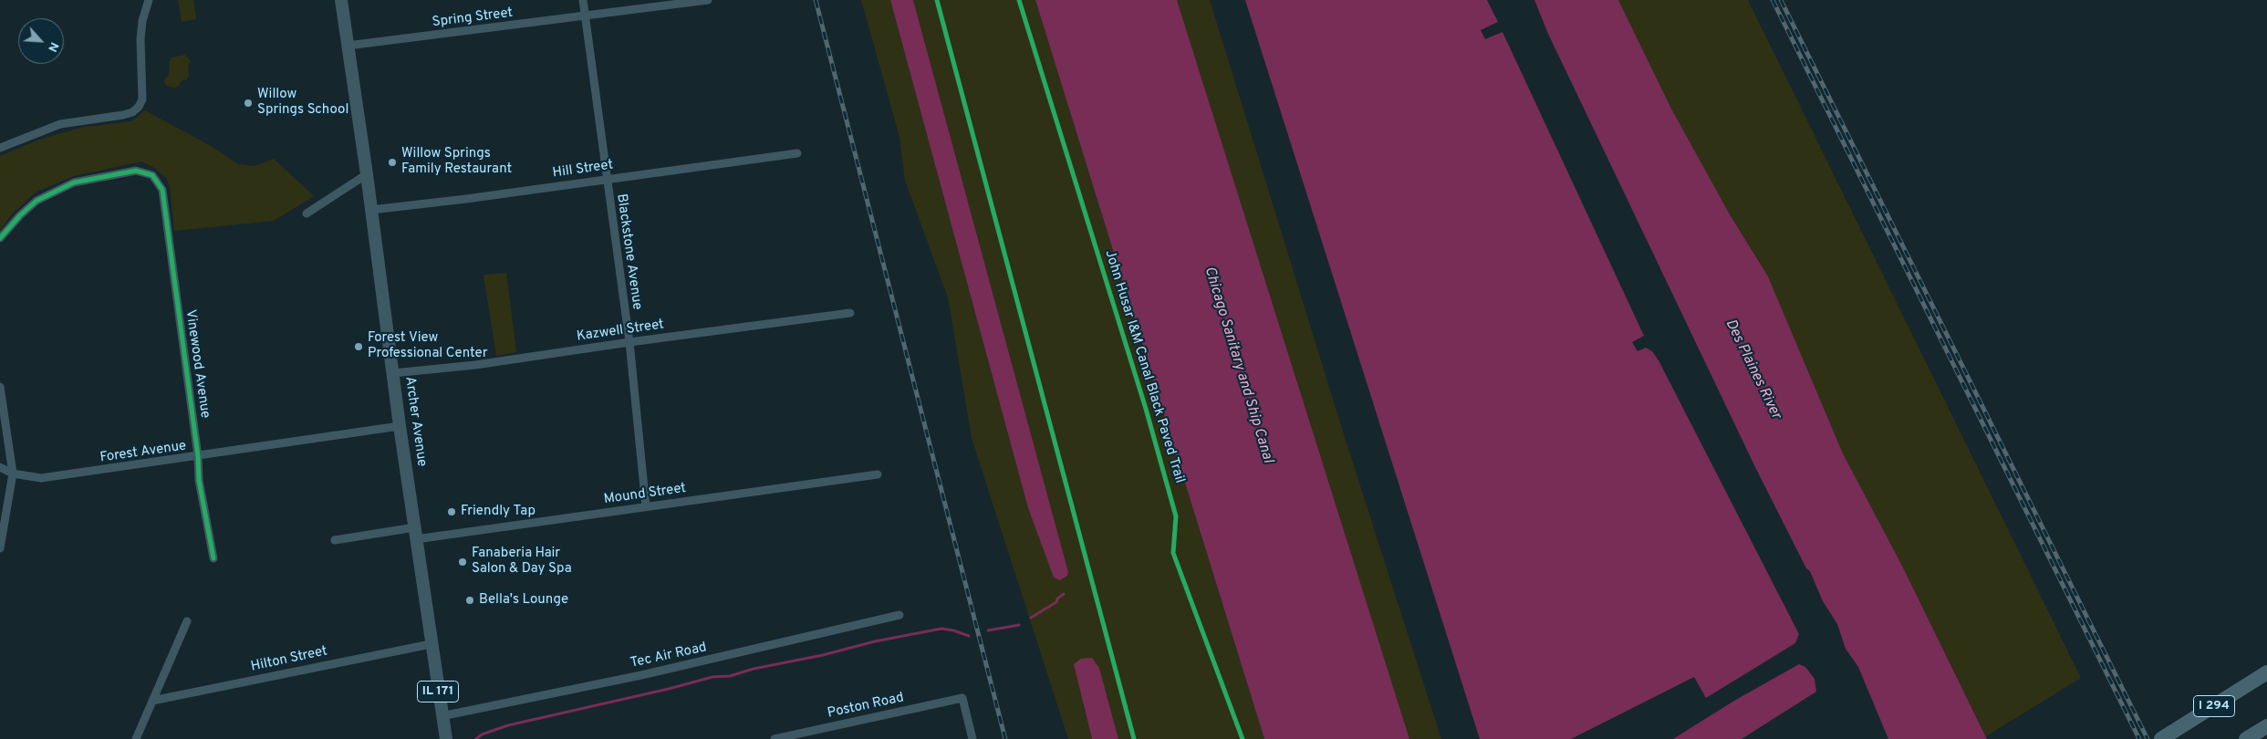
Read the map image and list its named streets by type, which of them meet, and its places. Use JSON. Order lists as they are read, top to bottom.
{
  "streets": {
    "highway": ["I 294"],
    "main road": ["Archer Avenue", "IL 171"],
    "street": [
      "Spring Street",
      "Hill Street",
      "Blackstone Avenue",
      "Kazwell Street",
      "Vinewood Avenue",
      "Forest Avenue",
      "Mound Street",
      "Tec Air Road",
      "Hilton Street",
      "Poston Road"
    ],
    "cycle path": ["John Husar I&M Canal Black Paved Trail"]
  },
  "crossings": [
    ["Spring Street", "Blackstone Avenue"],
    ["Spring Street", "Archer Avenue"],
    ["Hill Street", "Blackstone Avenue"],
    ["Hill Street", "Archer Avenue"],
    ["Blackstone Avenue", "Kazwell Street"],
    ["Blackstone Avenue", "Mound Street"],
    ["Kazwell Street", "Archer Avenue"],
    ["Vinewood Avenue", "Forest Avenue"],
    ["Archer Avenue", "Forest Avenue"],
    ["Archer Avenue", "Mound Street"],
    ["Archer Avenue", "Tec Air Road"],
    ["Archer Avenue", "Hilton Street"]
  ],
  "water": ["Chicago Sanitary and Ship Canal", "Des Plaines River"],
  "places": [
    "Willow Springs School",
    "Willow Springs Family Restaurant",
    "Forest View Professional Center",
    "Friendly Tap",
    "Fanaberia Hair Salon & Day Spa",
    "Bella's Lounge"
  ],
  "north": "bottom right"
}
